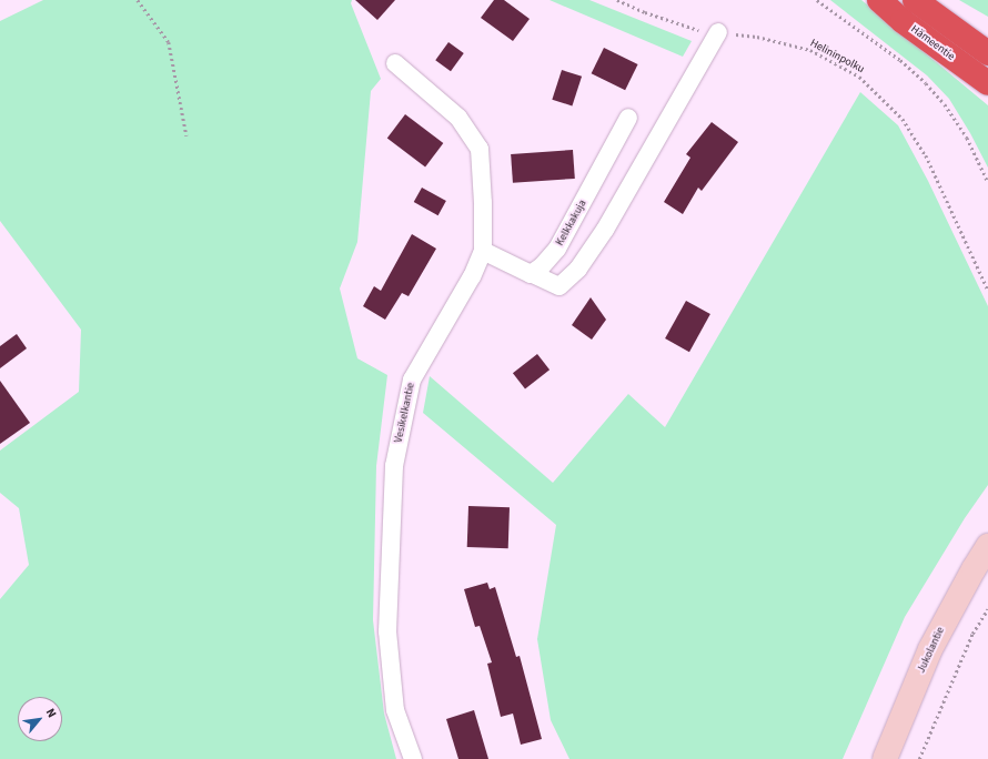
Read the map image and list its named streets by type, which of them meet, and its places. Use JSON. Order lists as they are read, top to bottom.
{
  "streets": {
    "highway": ["Hämeentie"],
    "street": ["Kelkkakuja", "Vesikelkantie", "Jukolantie"],
    "path": ["Helininpolku"]
  },
  "north": "top right"
}
